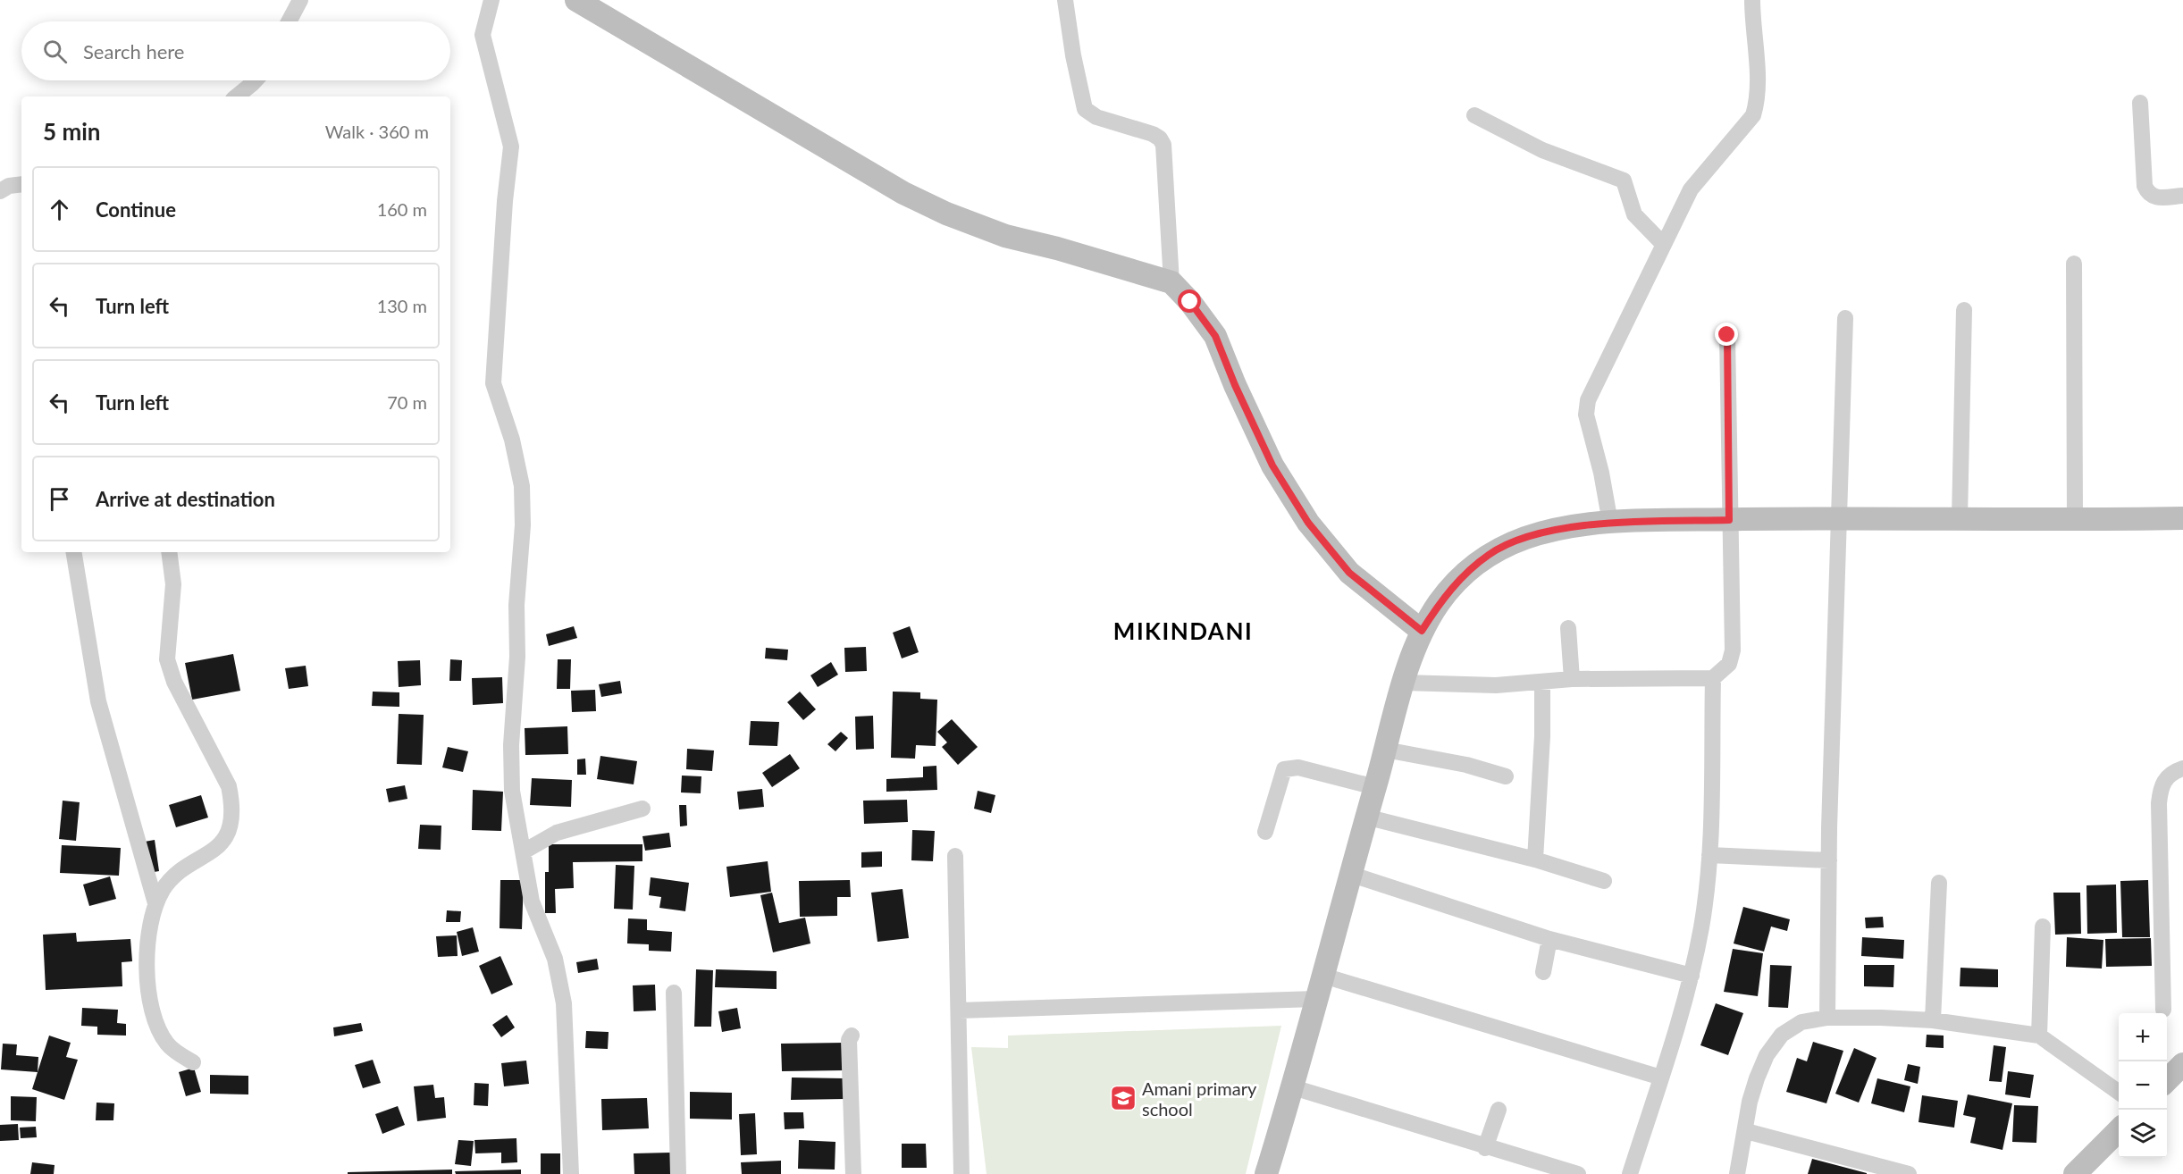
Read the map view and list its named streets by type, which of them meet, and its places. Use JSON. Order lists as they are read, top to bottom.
{
  "districts": ["MIKINDANI"],
  "places": {
    "school or university": ["Amani primary school"]
  },
  "page": {
    "search": "Search here",
    "heading": ["5 min", "Walk · 360 m"],
    "list": [
      ["Continue", "160 m"],
      ["Turn left", "130 m"],
      ["Turn left", "70 m"],
      "Arrive at destination"
    ],
    "map_buttons": ["+", "−"]
  }
}
